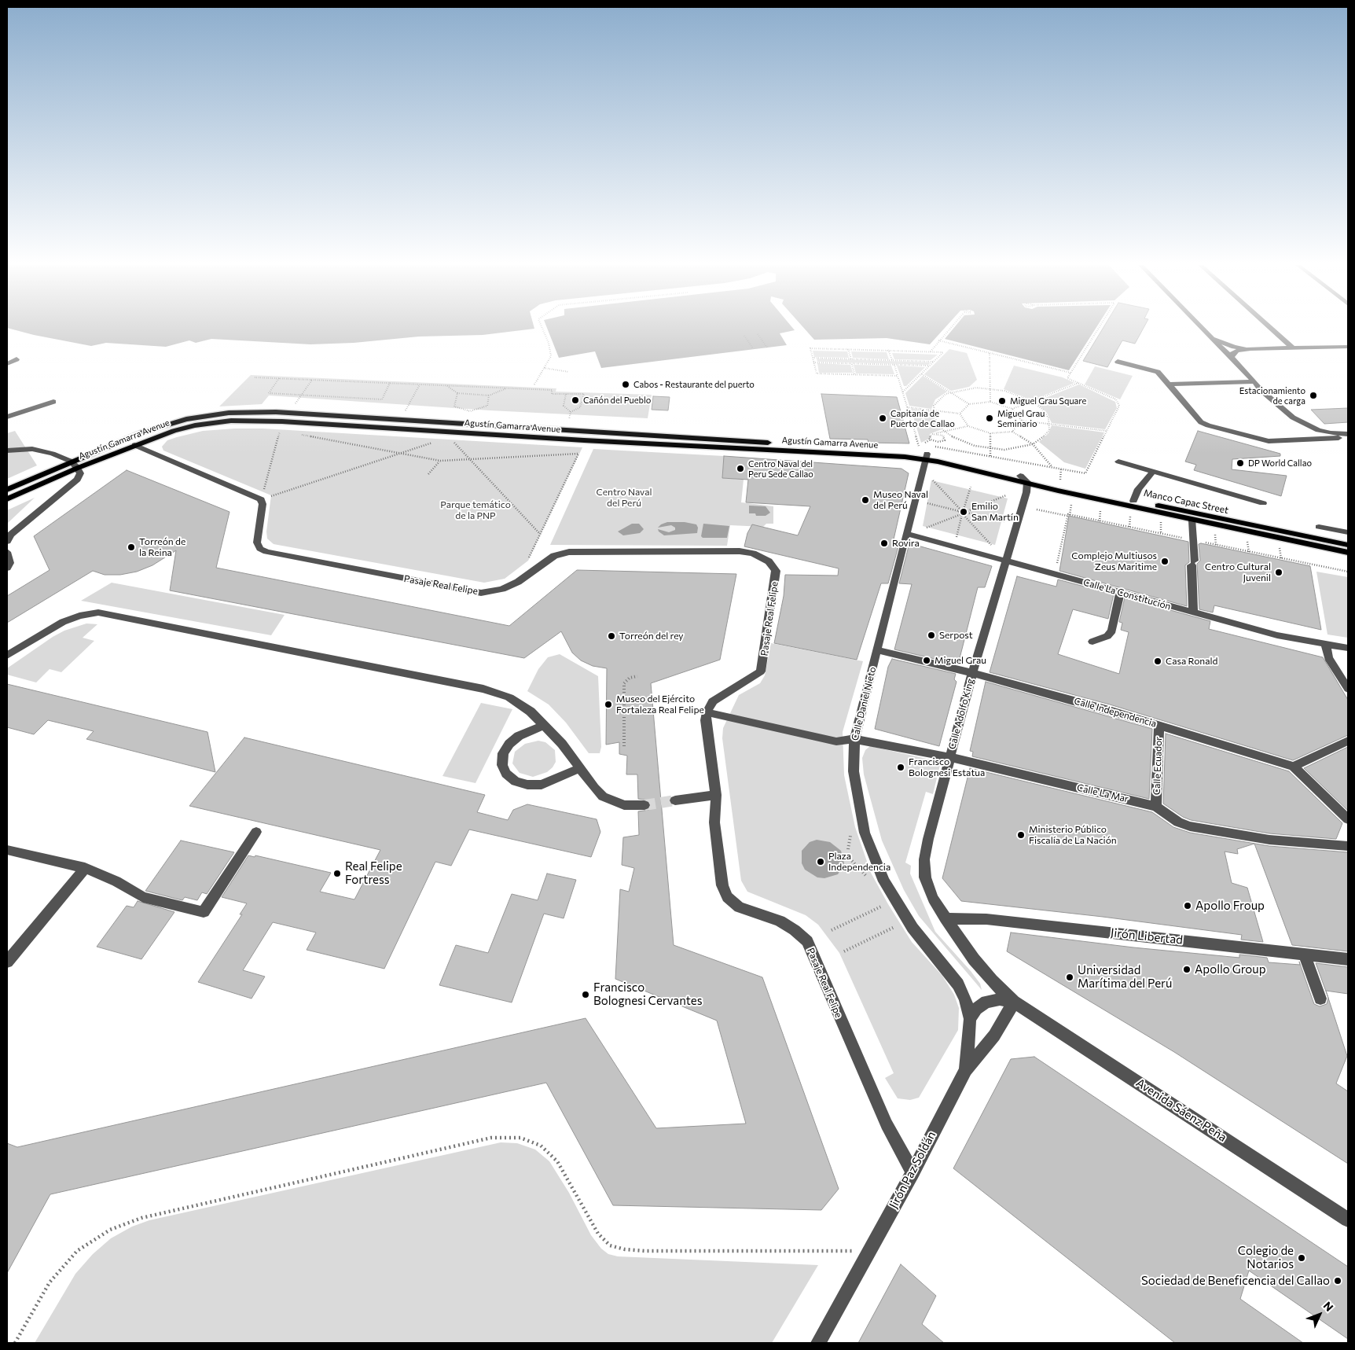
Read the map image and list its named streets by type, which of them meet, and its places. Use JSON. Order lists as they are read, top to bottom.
{
  "streets": {
    "main road": ["Agustín Gamarra Avenue", "Manco Capac Street"],
    "street": [
      "Pasaje Real Felipe",
      "Calle La Constitución",
      "Calle Daniel Nieto",
      "Calle Independencia",
      "Calle Adolfo King",
      "Calle Ecuador",
      "Calle La Mar",
      "Jirón Libertad",
      "Avenida Sáenz Peña",
      "Jirón Paz Soldán"
    ]
  },
  "crossings": [
    ["Agustín Gamarra Avenue", "Manco Capac Street"],
    ["Agustín Gamarra Avenue", "Calle Daniel Nieto"],
    ["Agustín Gamarra Avenue", "Calle Adolfo King"],
    ["Manco Capac Street", "Calle Adolfo King"],
    ["Pasaje Real Felipe", "Calle La Mar"],
    ["Pasaje Real Felipe", "Jirón Paz Soldán"],
    ["Calle La Constitución", "Calle Daniel Nieto"],
    ["Calle La Constitución", "Calle Adolfo King"],
    ["Calle Daniel Nieto", "Calle Independencia"],
    ["Calle Daniel Nieto", "Calle La Mar"],
    ["Calle Daniel Nieto", "Jirón Paz Soldán"],
    ["Calle Independencia", "Calle Adolfo King"],
    ["Calle Independencia", "Calle Ecuador"],
    ["Calle Adolfo King", "Calle La Mar"],
    ["Calle Adolfo King", "Jirón Libertad"],
    ["Calle Adolfo King", "Avenida Sáenz Peña"],
    ["Calle Adolfo King", "Jirón Paz Soldán"],
    ["Calle Ecuador", "Calle La Mar"],
    ["Avenida Sáenz Peña", "Jirón Paz Soldán"]
  ],
  "parks": ["Centro Naval del Perú", "Parque temático de la PNP"],
  "places": [
    "Cabos - Restaurante del puerto",
    "Estacionamiento de carga",
    "Cañón del Pueblo",
    "Miguel Grau Square",
    "Capitanía de Puerto de Callao",
    "Miguel Grau Seminario",
    "DP World Callao",
    "Centro Naval del Peru Sede Callao",
    "Museo Naval del Perú",
    "Emilio San Martín",
    "Rovira",
    "Torreón de la Reina",
    "Complejo Multiusos Zeus Maritime",
    "Centro Cultural Juvenil",
    "Serpost",
    "Torreón del rey",
    "Miguel Grau",
    "Casa Ronald",
    "Museo del Ejército Fortaleza Real Felipe",
    "Francisco Bolognesi Estatua",
    "Ministerio Público Fiscalía de La Nación",
    "Plaza Independencia",
    "Real Felipe Fortress",
    "Apollo Froup",
    "Apollo Group",
    "Universidad Marítima del Perú",
    "Francisco Bolognesi Cervantes",
    "Colegio de Notarios",
    "Sociedad de Beneficencia del Callao"
  ],
  "north": "top right"
}
